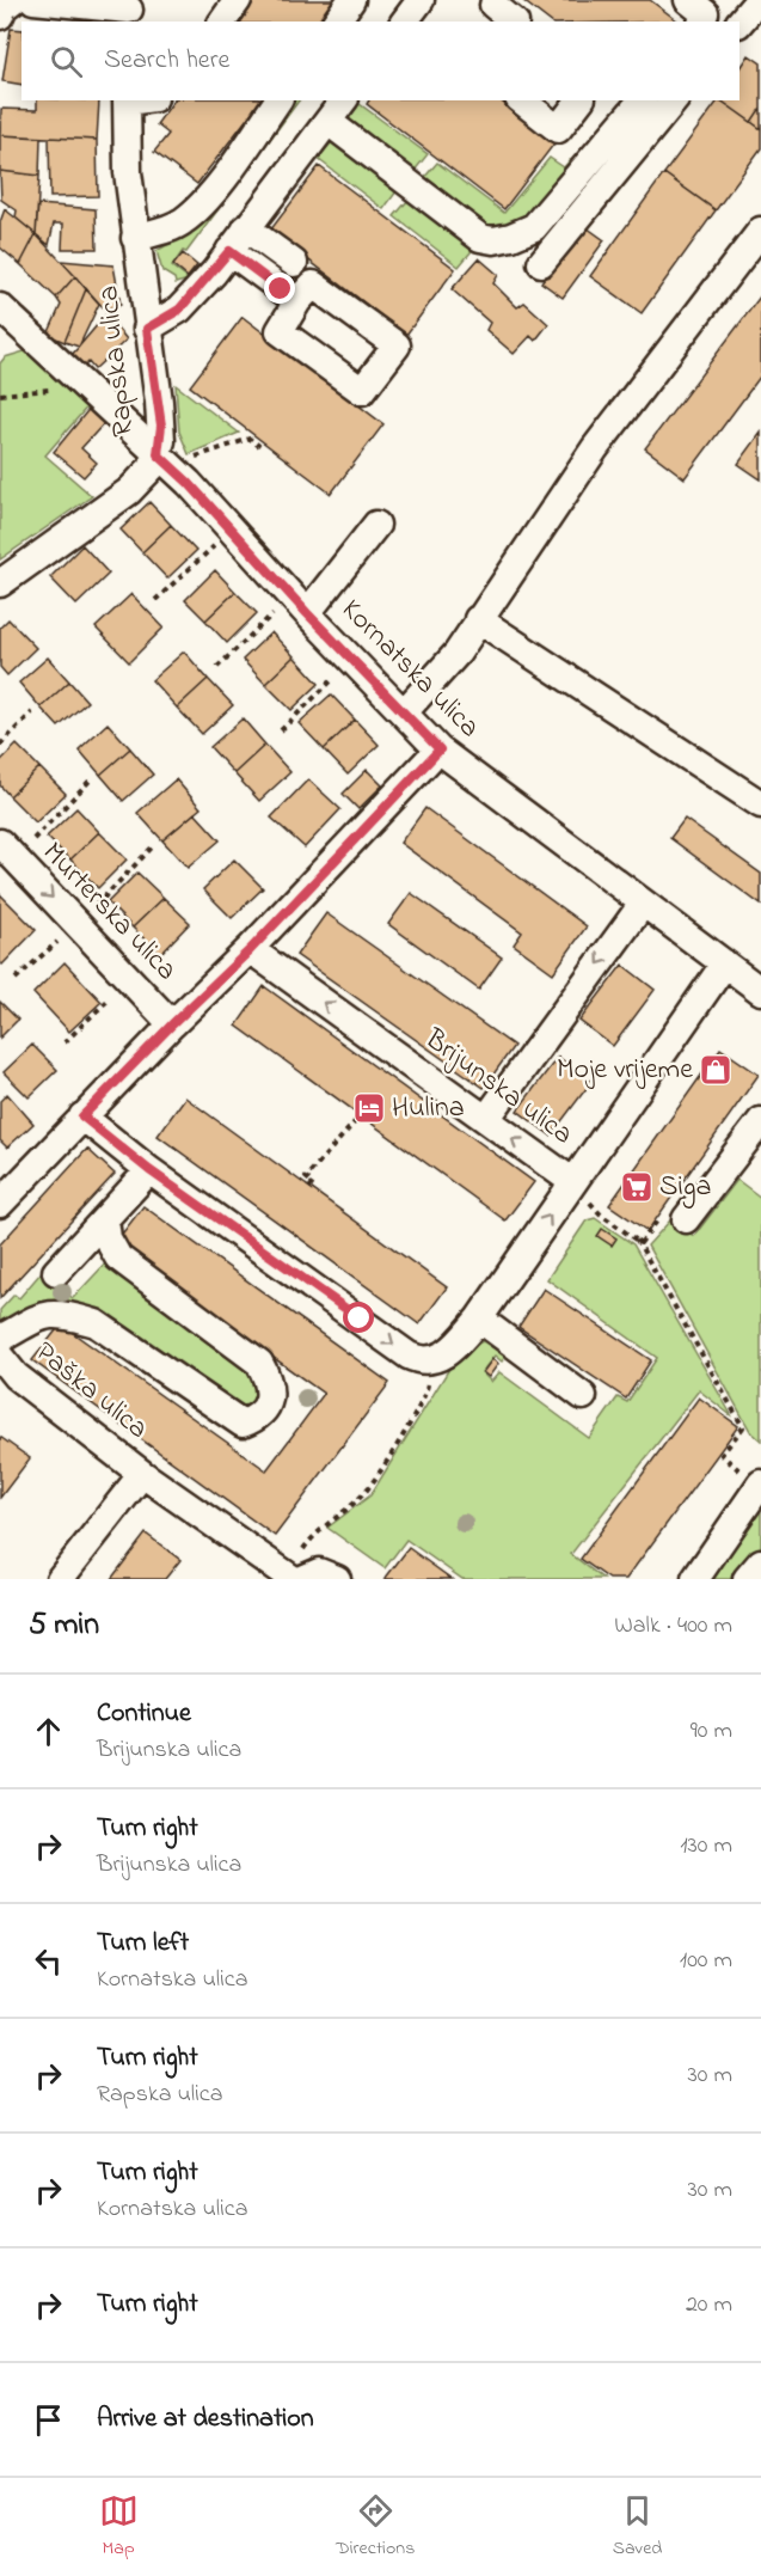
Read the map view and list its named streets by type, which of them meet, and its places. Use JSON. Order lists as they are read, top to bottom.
{
  "streets": {
    "street": [
      "Rapska ulica",
      "Kornatska ulica",
      "Murterska ulica",
      "Brijunska ulica",
      "Paška ulica"
    ]
  },
  "crossings": [
    ["Rapska ulica", "Kornatska ulica"]
  ],
  "one_way": ["Murterska ulica"],
  "places": {
    "shop": ["Moje vrijeme"],
    "hotel": ["Hulina"],
    "supermarket": ["Siga"]
  },
  "page": {
    "search": "Search here",
    "heading": ["5 min", "Walk · 400 m"],
    "list": [
      ["Continue", "Brijunska ulica", "90 m"],
      ["Turn right", "Brijunska ulica", "130 m"],
      ["Turn left", "Kornatska ulica", "100 m"],
      ["Turn right", "Rapska ulica", "30 m"],
      ["Turn right", "Kornatska ulica", "30 m"],
      ["Turn right", "20 m"],
      "Arrive at destination"
    ],
    "nav": ["Map", "Directions", "Saved"]
  }
}
